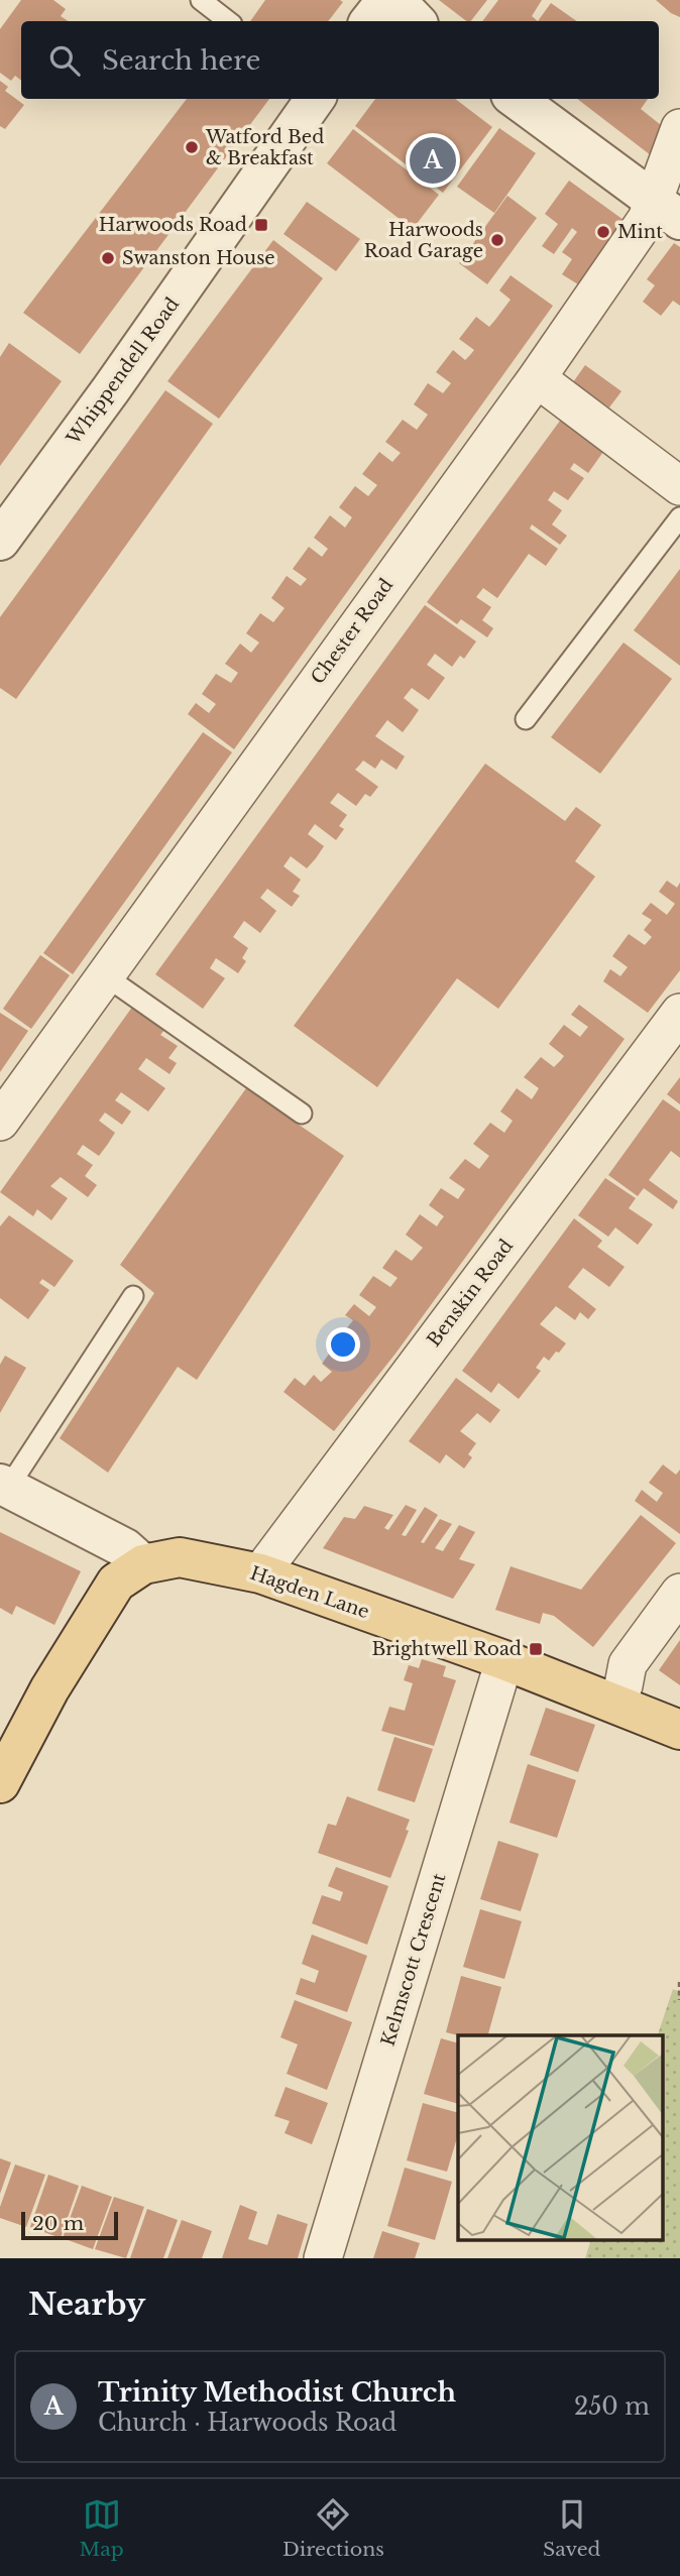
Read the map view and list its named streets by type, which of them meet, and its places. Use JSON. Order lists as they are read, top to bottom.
{
  "streets": {
    "main road": ["Hagden Lane"],
    "street": [
      "Whippendell Road",
      "Chester Road",
      "Benskin Road",
      "Kelmscott Crescent"
    ]
  },
  "crossings": [
    ["Benskin Road", "Hagden Lane"],
    ["Hagden Lane", "Kelmscott Crescent"]
  ],
  "places": {
    "other": [
      "Watford Bed & Breakfast",
      "Mint",
      "Harwoods Road Garage",
      "Swanston House"
    ],
    "transit": ["Harwoods Road", "Brightwell Road"]
  },
  "scale_bar": "20 m",
  "page": {
    "search": "Search here",
    "pins": "A",
    "scale": "20 m",
    "heading": "Nearby",
    "list": [
      {
        "mark": "A",
        "name": "Trinity Methodist Church",
        "note": "Church · Harwoods Road",
        "value": "250 m"
      }
    ],
    "nav": ["Map", "Directions", "Saved"]
  }
}
